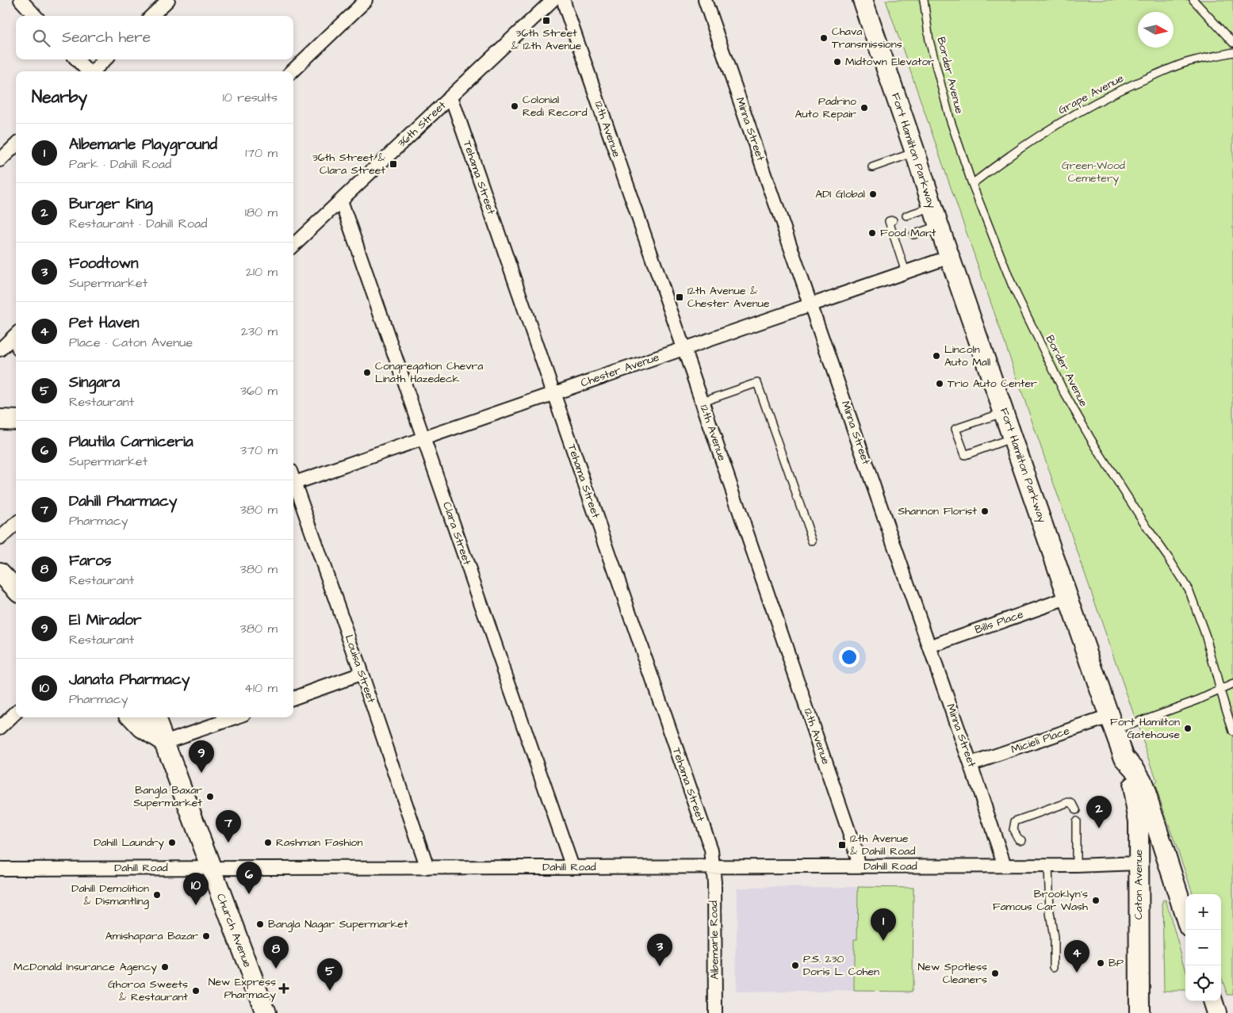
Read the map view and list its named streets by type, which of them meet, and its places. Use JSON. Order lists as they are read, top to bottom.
{
  "streets": {
    "main road": ["Fort Hamilton Parkway", "Caton Avenue", "Church Avenue"],
    "street": [
      "36th Street",
      "12th Avenue",
      "Minna Street",
      "Tehama Street",
      "Chester Avenue",
      "Clara Street",
      "Bills Place",
      "Louisa Street",
      "Micieli Place",
      "Dahill Road",
      "Albemarle Road"
    ],
    "lane": ["Border Avenue", "Grape Avenue"]
  },
  "crossings": [
    ["Border Avenue", "Grape Avenue"],
    ["36th Street", "Tehama Street"],
    ["36th Street", "Clara Street"],
    ["12th Avenue", "Chester Avenue"],
    ["12th Avenue", "Dahill Road"],
    ["Minna Street", "Chester Avenue"],
    ["Minna Street", "Bills Place"],
    ["Minna Street", "Micieli Place"],
    ["Minna Street", "Dahill Road"],
    ["Fort Hamilton Parkway", "Chester Avenue"],
    ["Fort Hamilton Parkway", "Bills Place"],
    ["Fort Hamilton Parkway", "Micieli Place"],
    ["Fort Hamilton Parkway", "Caton Avenue"],
    ["Tehama Street", "Chester Avenue"],
    ["Tehama Street", "Dahill Road"],
    ["Tehama Street", "Albemarle Road"],
    ["Chester Avenue", "Clara Street"],
    ["Clara Street", "Dahill Road"],
    ["Louisa Street", "Dahill Road"],
    ["Dahill Road", "Caton Avenue"],
    ["Dahill Road", "Church Avenue"],
    ["Dahill Road", "Albemarle Road"]
  ],
  "parks": ["Green-Wood Cemetery"],
  "places": {
    "transit": [
      "36th Street & 12th Avenue",
      "36th Street & Clara Street",
      "12th Avenue & Chester Avenue",
      "12th Avenue & Dahill Road"
    ],
    "other": [
      "Chava Transmissions",
      "Midtown Elevator",
      "Colonial Redi Record",
      "Padrino Auto Repair",
      "ADI Global",
      "Food Mart",
      "Lincoln Auto Mall",
      "Congregation Chevra Linath Hazedeck",
      "Trio Auto Center",
      "Shannon Florist",
      "Fort Hamilton Gatehouse",
      "Bangla Baxar Supermarket",
      "Dahill Laundry",
      "Rashman Fashion",
      "Dahill Demolition & Dismantling",
      "Brooklyn's Famous Car Wash",
      "Bangla Nagar Supermarket",
      "Amishapara Bazar",
      "BP",
      "P.S. 230 Doris L. Cohen",
      "McDonald Insurance Agency",
      "New Spotless Cleaners",
      "Ghoroa Sweets & Restaurant"
    ],
    "health": ["New Express Pharmacy"]
  },
  "north": "right",
  "page": {
    "search": "Search here",
    "heading": ["Nearby", "10 results"],
    "list": [
      {
        "mark": "1",
        "name": "Albemarle Playground",
        "note": "Park · Dahill Road",
        "value": "170 m"
      },
      {
        "mark": "2",
        "name": "Burger King",
        "note": "Restaurant · Dahill Road",
        "value": "180 m"
      },
      {
        "mark": "3",
        "name": "Foodtown",
        "note": "Supermarket",
        "value": "210 m"
      },
      {
        "mark": "4",
        "name": "Pet Haven",
        "note": "Place · Caton Avenue",
        "value": "230 m"
      },
      {
        "mark": "5",
        "name": "Singara",
        "note": "Restaurant",
        "value": "360 m"
      },
      {
        "mark": "6",
        "name": "Plautila Carniceria",
        "note": "Supermarket",
        "value": "370 m"
      },
      {
        "mark": "7",
        "name": "Dahill Pharmacy",
        "note": "Pharmacy",
        "value": "380 m"
      },
      {
        "mark": "8",
        "name": "Faros",
        "note": "Restaurant",
        "value": "380 m"
      },
      {
        "mark": "9",
        "name": "El Mirador",
        "note": "Restaurant",
        "value": "380 m"
      },
      {
        "mark": "10",
        "name": "Janata Pharmacy",
        "note": "Pharmacy",
        "value": "410 m"
      }
    ],
    "pins": [
      "9",
      "2",
      "7",
      "6",
      "10",
      "1",
      "3",
      "8",
      "4",
      "5"
    ],
    "map_buttons": ["+", "−"]
  }
}
